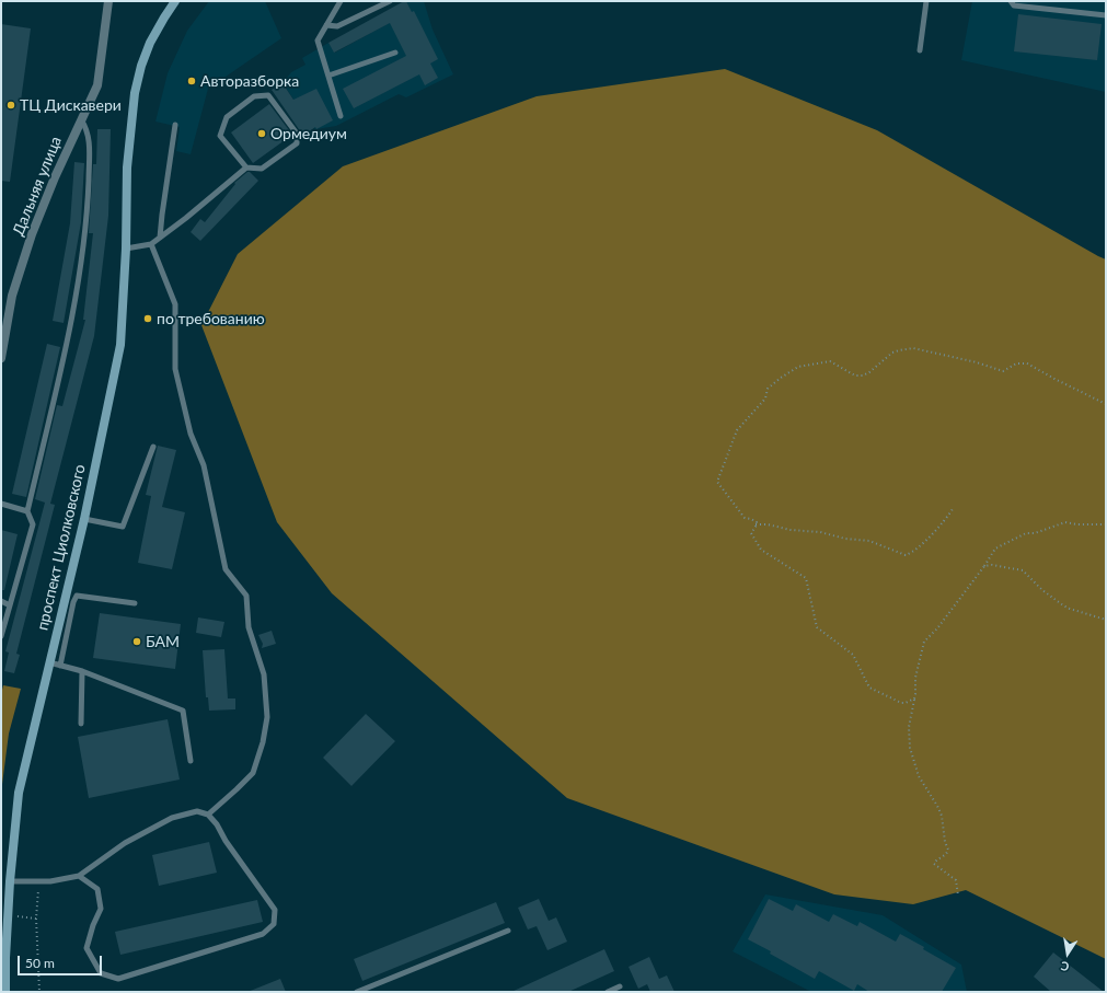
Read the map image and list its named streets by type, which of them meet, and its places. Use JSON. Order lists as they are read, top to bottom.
{
  "streets": {
    "main road": ["проспект Циолковского"],
    "street": ["Дальняя улица"]
  },
  "places": [
    "Авторазборка",
    "ТЦ Дискавери",
    "Ормедиум",
    "по требованию",
    "БАМ"
  ],
  "scale_bar": "50 m",
  "north": "bottom"
}
